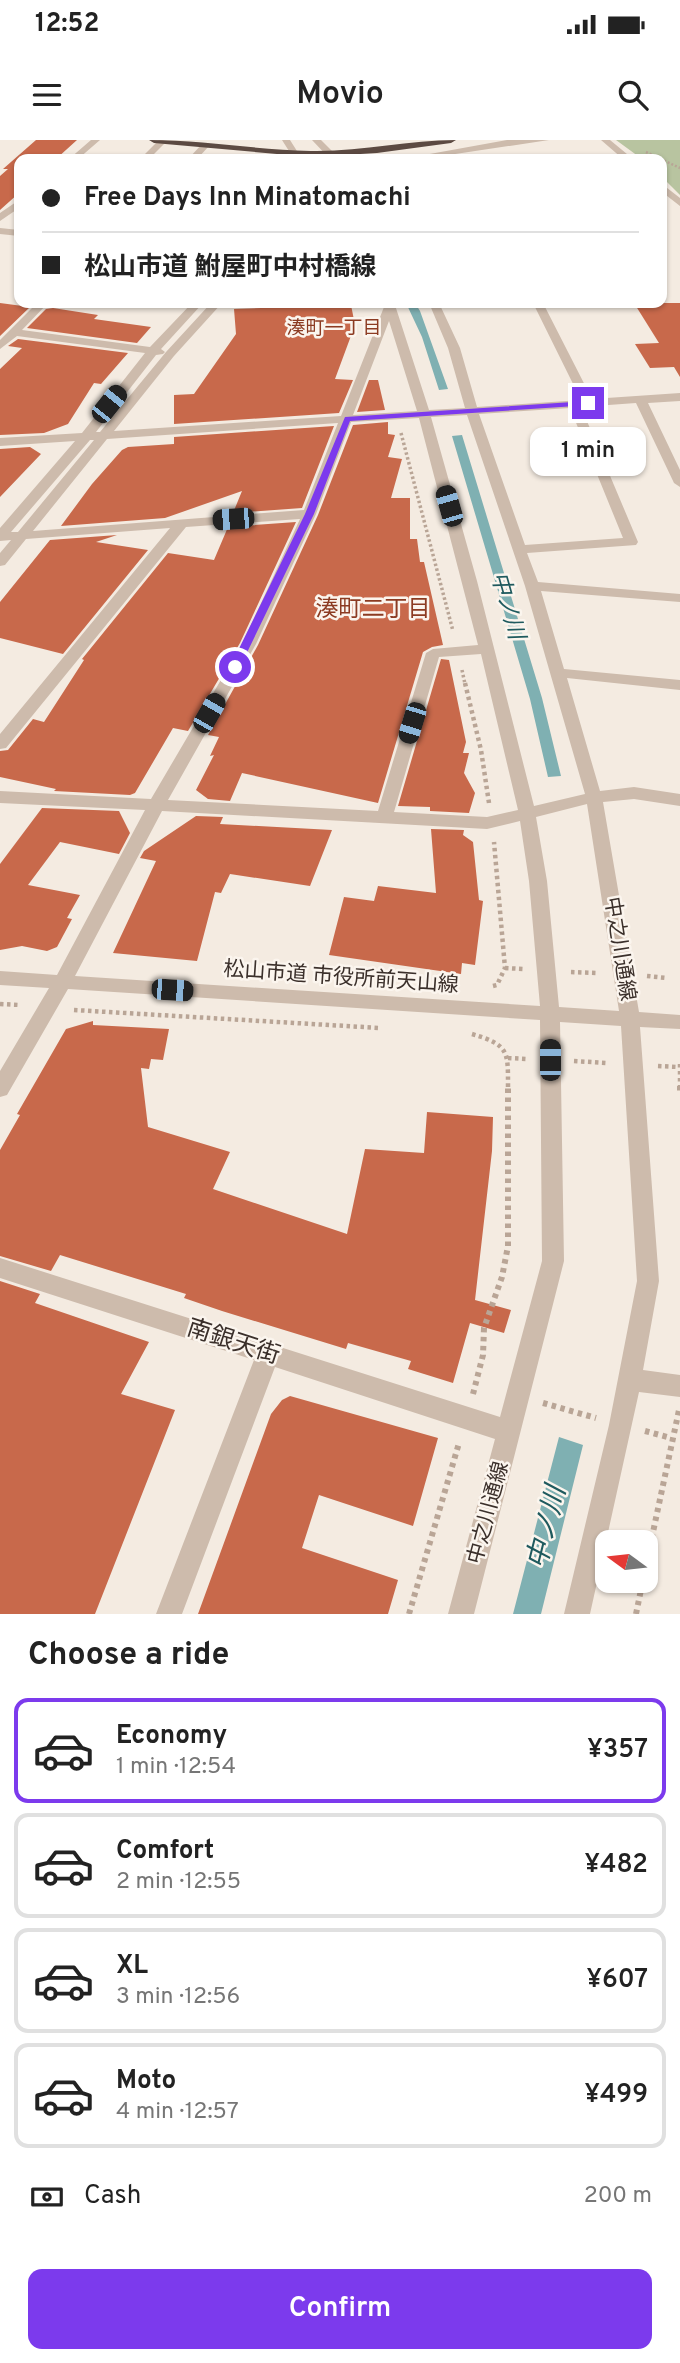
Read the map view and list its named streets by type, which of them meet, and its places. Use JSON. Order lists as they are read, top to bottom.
{
  "streets": {
    "street": ["中之川通線", "松山市道 市役所前天山線", "南銀天街"]
  },
  "crossings": [
    ["中之川通線", "松山市道 市役所前天山線"],
    ["中之川通線", "南銀天街"]
  ],
  "districts": ["湊町一丁目", "湊町二丁目"],
  "water": ["中ノ川"],
  "north": "left",
  "page": {
    "status": "12:52",
    "header": "Movio",
    "banner": ["Free Days Inn Minatomachi", "松山市道 鮒屋町中村橋線"],
    "bubble": "1 min",
    "heading": "Choose a ride",
    "list": [
      {
        "name": "Economy",
        "note": "1 min · 12:54",
        "value": "¥357"
      },
      {
        "name": "Comfort",
        "note": "2 min · 12:55",
        "value": "¥482"
      },
      {
        "name": "XL",
        "note": "3 min · 12:56",
        "value": "¥607"
      },
      {
        "name": "Moto",
        "note": "4 min · 12:57",
        "value": "¥499"
      }
    ],
    "pay": ["Cash", "200 m"],
    "buttons": "Confirm"
  }
}
